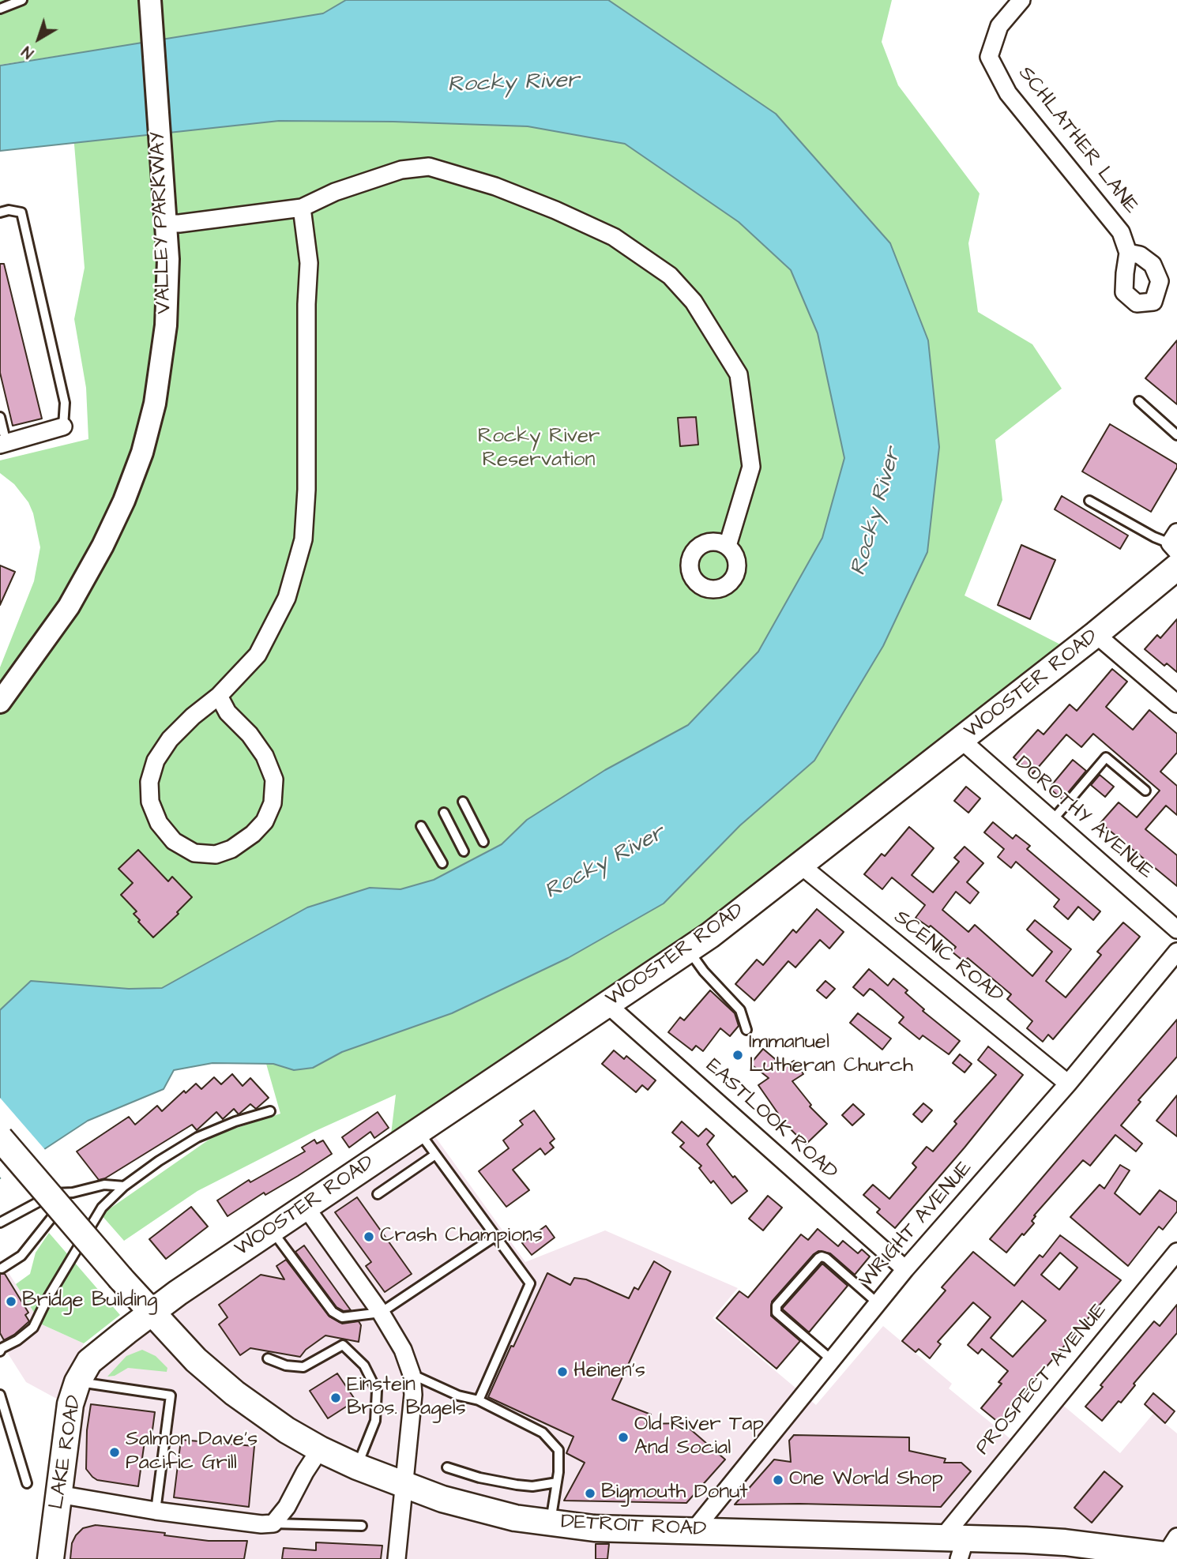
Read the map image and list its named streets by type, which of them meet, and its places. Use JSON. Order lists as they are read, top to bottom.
{
  "streets": {
    "main road": ["WOOSTER ROAD", "LAKE ROAD", "DETROIT ROAD"],
    "street": [
      "SCHLATHER LANE",
      "VALLEY PARKWAY",
      "DOROTHY AVENUE",
      "SCENIC ROAD",
      "EASTLOOK ROAD",
      "WRIGHT AVENUE",
      "PROSPECT AVENUE"
    ]
  },
  "crossings": [
    ["WOOSTER ROAD", "DOROTHY AVENUE"],
    ["WOOSTER ROAD", "SCENIC ROAD"],
    ["WOOSTER ROAD", "EASTLOOK ROAD"],
    ["WOOSTER ROAD", "LAKE ROAD"],
    ["WOOSTER ROAD", "DETROIT ROAD"],
    ["SCENIC ROAD", "WRIGHT AVENUE"],
    ["EASTLOOK ROAD", "WRIGHT AVENUE"],
    ["WRIGHT AVENUE", "DETROIT ROAD"],
    ["PROSPECT AVENUE", "DETROIT ROAD"],
    ["LAKE ROAD", "DETROIT ROAD"]
  ],
  "water": ["Rocky River"],
  "parks": ["Rocky River Reservation"],
  "places": [
    "Immanuel Lutheran Church",
    "Crash Champions",
    "Bridge Building",
    "Heinen's",
    "Einstein Bros. Bagels",
    "Old River Tap And Social",
    "Salmon Dave's Pacific Grill",
    "One World Shop",
    "Bigmouth Donut"
  ],
  "north": "bottom left"
}
